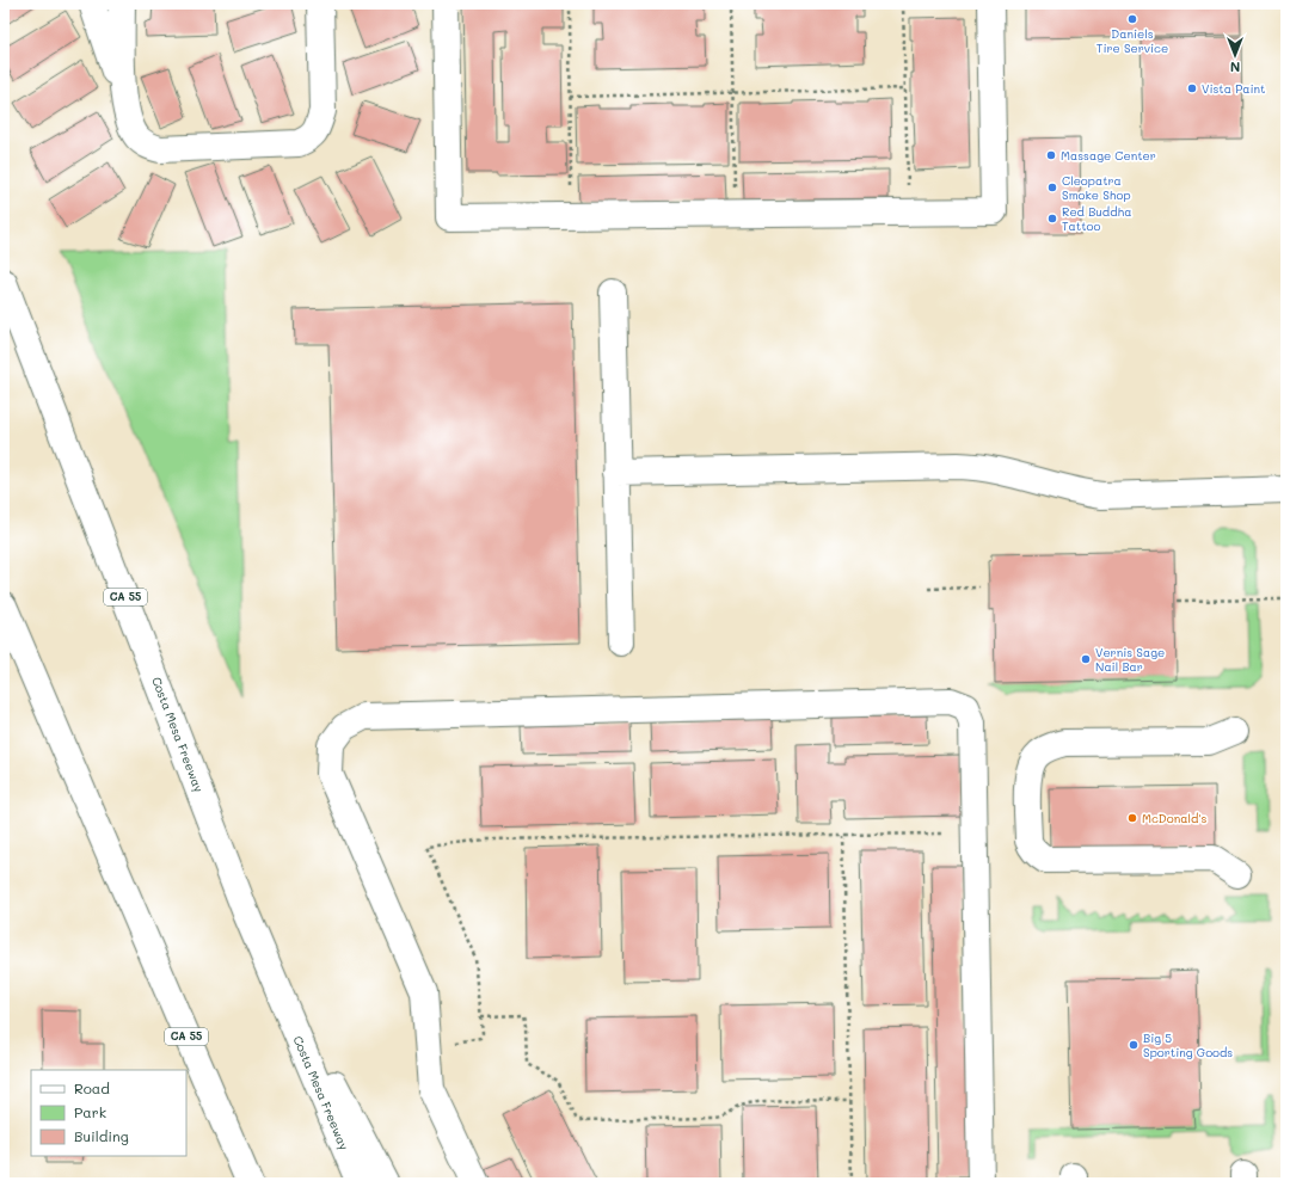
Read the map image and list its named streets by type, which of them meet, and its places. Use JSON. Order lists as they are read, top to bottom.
{
  "streets": {
    "main road": ["CA 55", "Costa Mesa Freeway"]
  },
  "places": [
    "Daniels Tire Service",
    "Vista Paint",
    "Massage Center",
    "Cleopatra Smoke Shop",
    "Red Buddha Tattoo",
    "Vernis Sage Nail Bar",
    "McDonald's",
    "Big 5 Sporting Goods"
  ],
  "legend": ["Road", "Park", "Building"],
  "north": "bottom"
}
